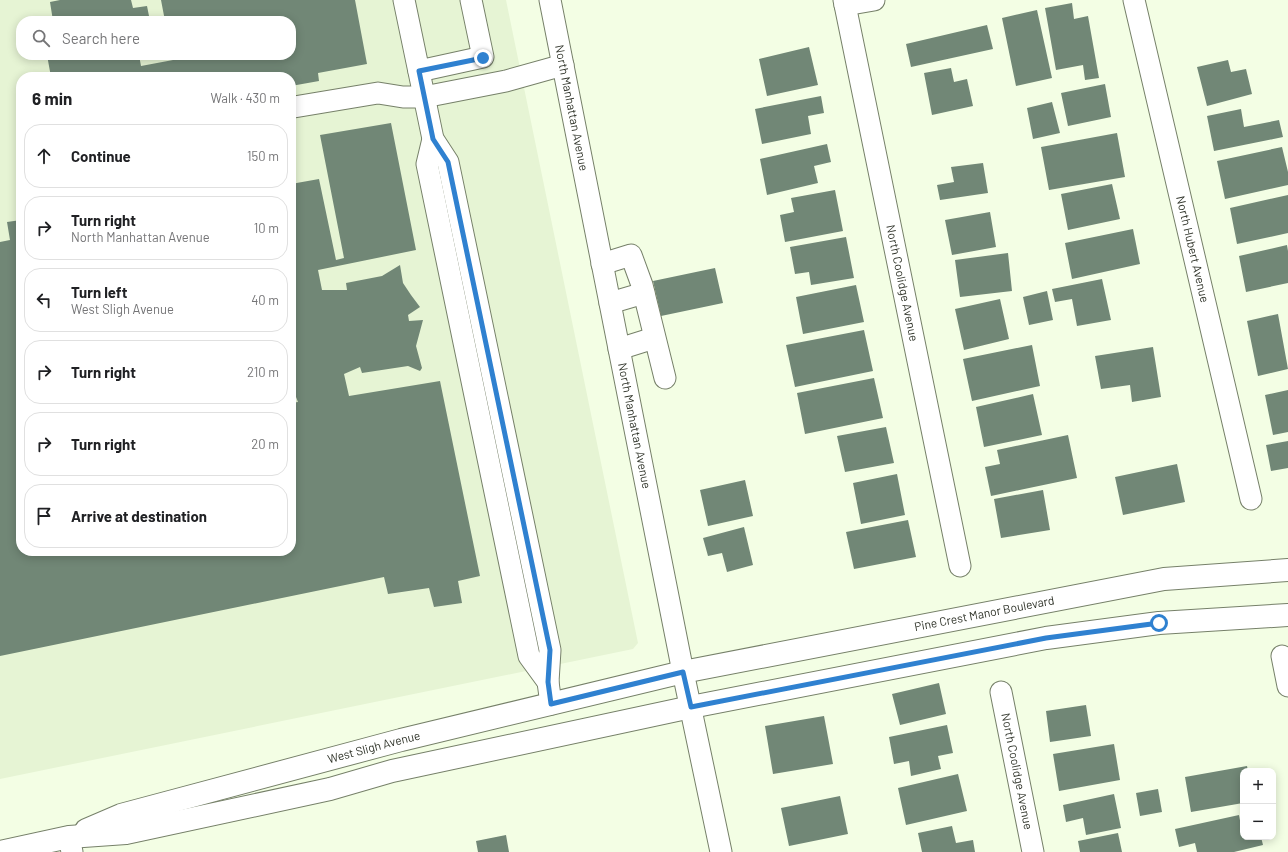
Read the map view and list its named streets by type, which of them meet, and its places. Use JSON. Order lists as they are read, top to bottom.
{
  "streets": {
    "main road": ["Pine Crest Manor Boulevard", "West Sligh Avenue"],
    "street": ["North Manhattan Avenue", "North Hubert Avenue", "North Coolidge Avenue"]
  },
  "crossings": [
    ["North Manhattan Avenue", "Pine Crest Manor Boulevard"],
    ["North Manhattan Avenue", "West Sligh Avenue"],
    ["Pine Crest Manor Boulevard", "West Sligh Avenue"]
  ],
  "page": {
    "search": "Search here",
    "heading": ["6 min", "Walk · 430 m"],
    "list": [
      ["Continue", "150 m"],
      ["Turn right", "North Manhattan Avenue", "10 m"],
      ["Turn left", "West Sligh Avenue", "40 m"],
      ["Turn right", "210 m"],
      ["Turn right", "20 m"],
      "Arrive at destination"
    ],
    "map_buttons": ["+", "−"]
  }
}
